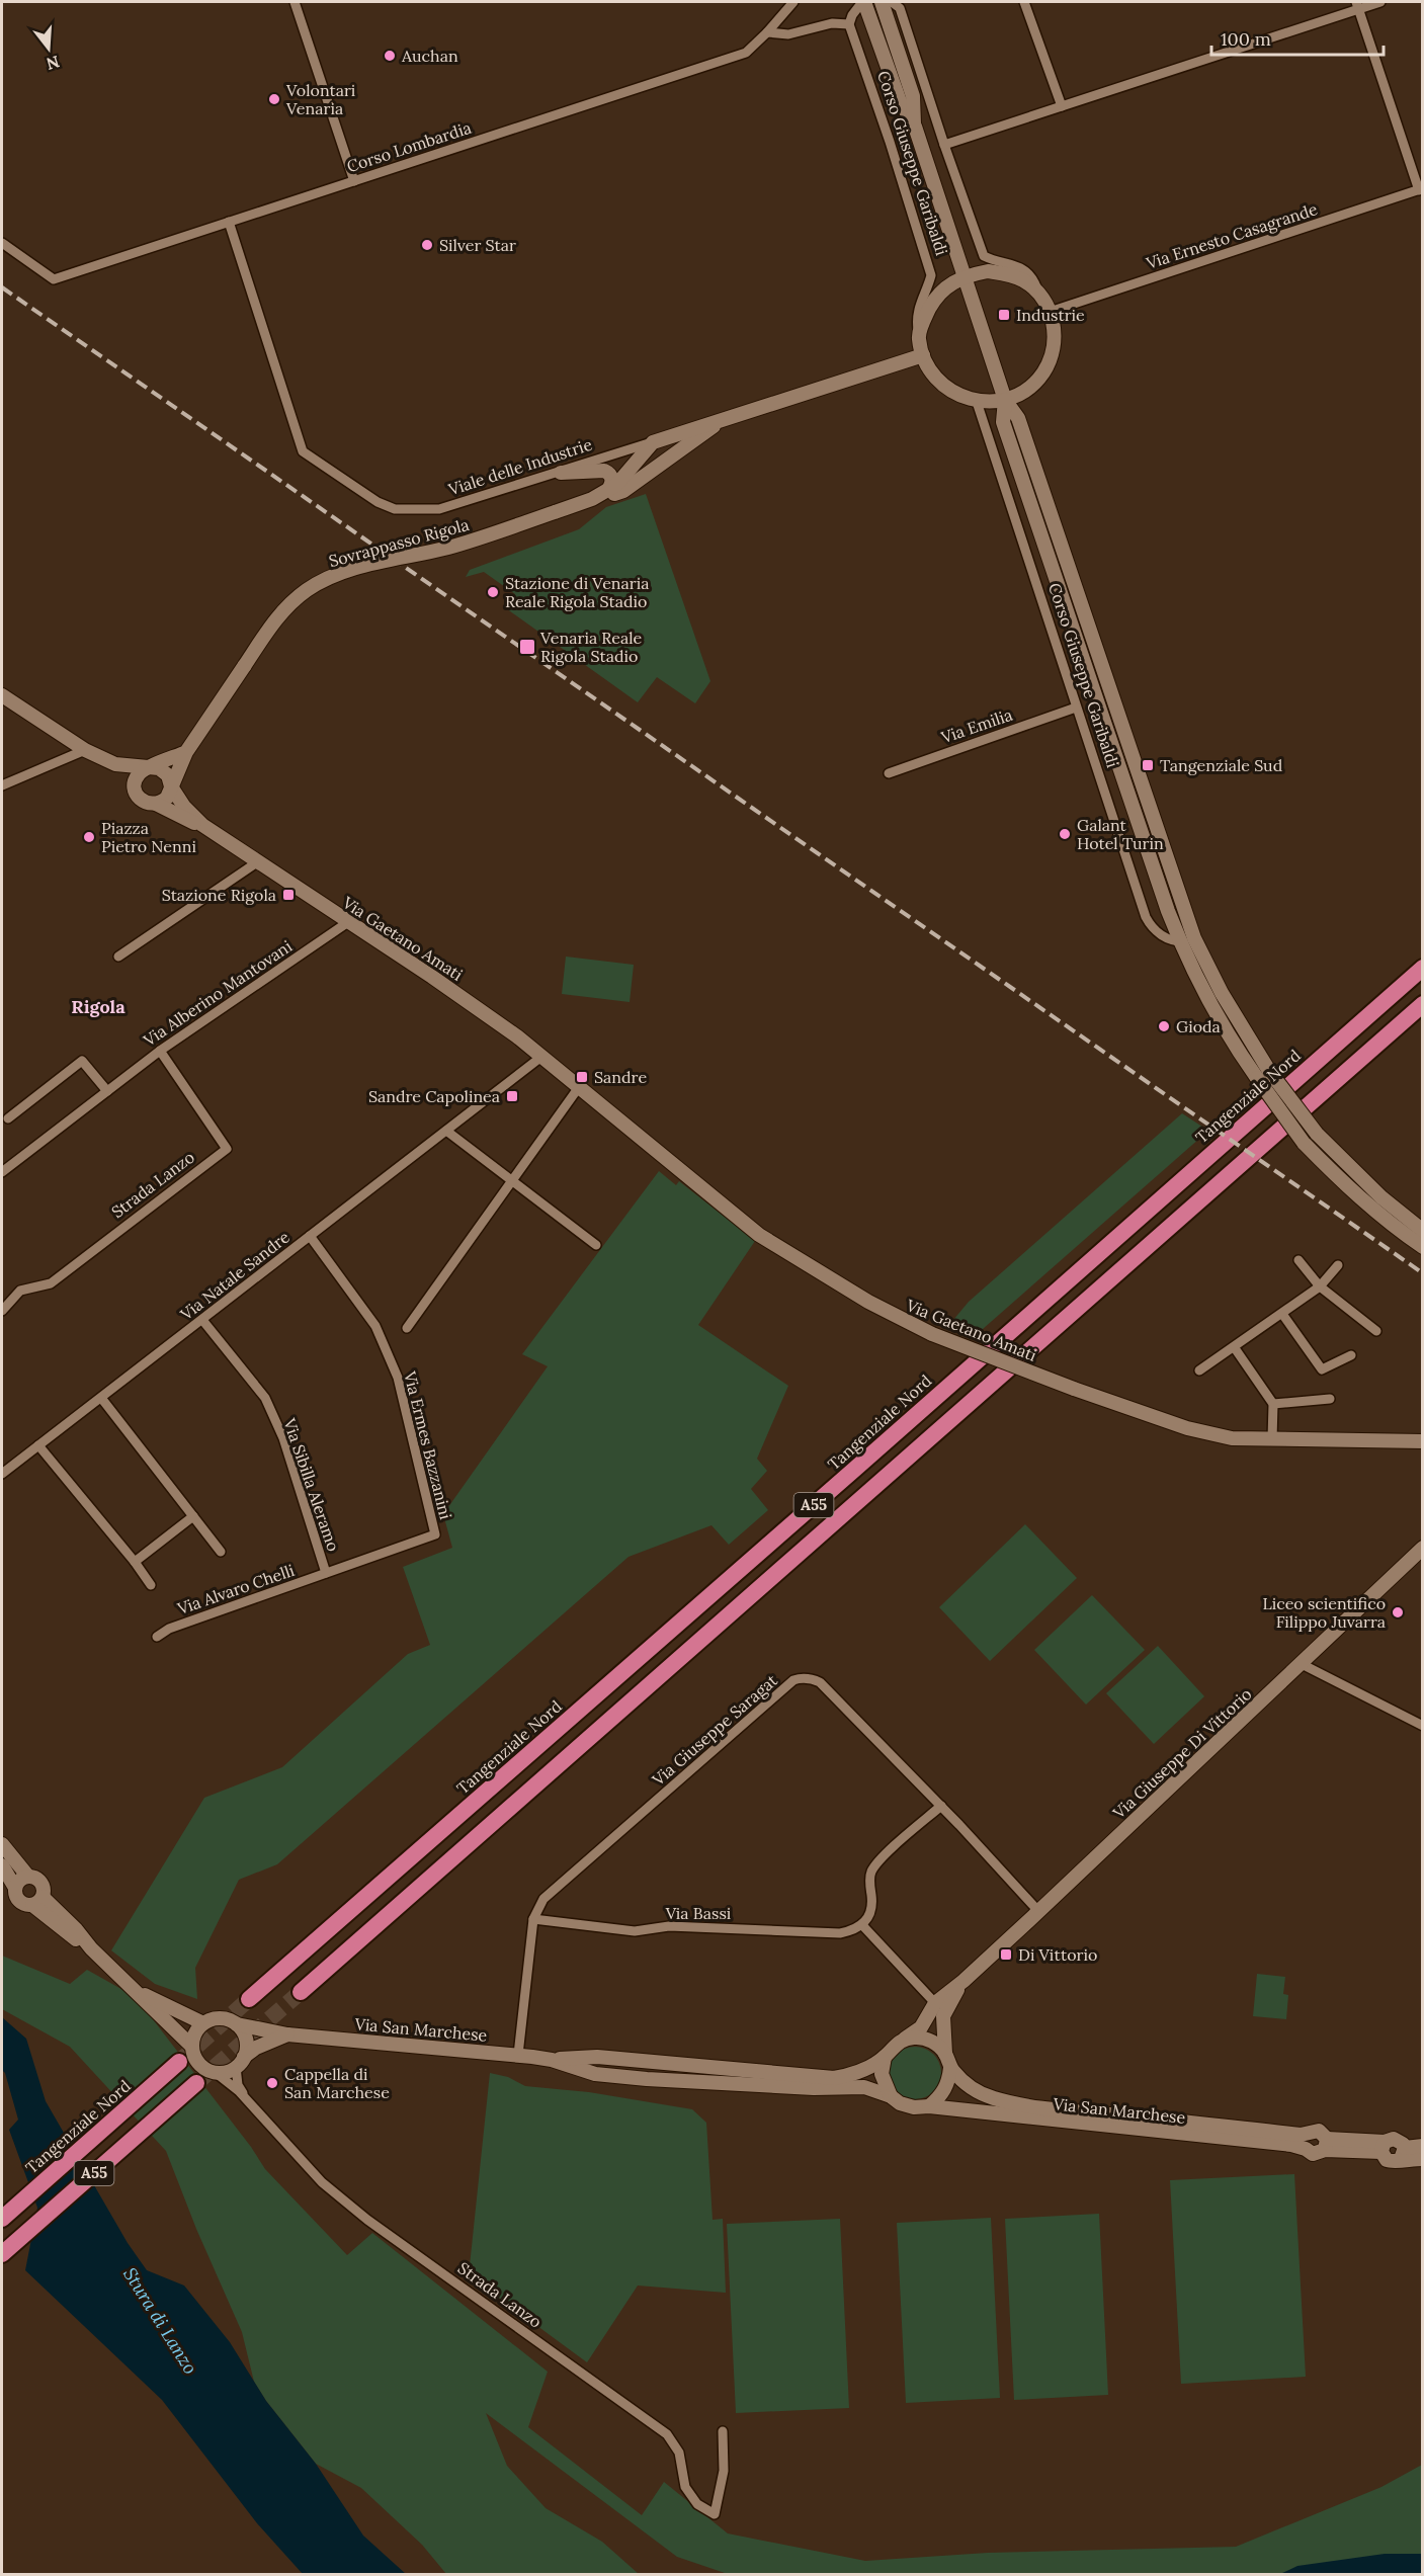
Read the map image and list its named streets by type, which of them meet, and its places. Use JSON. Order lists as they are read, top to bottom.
{
  "streets": {
    "highway": ["Tangenziale Nord", "A55"],
    "street": [
      "Corso Lombardia",
      "Corso Giuseppe Garibaldi",
      "Via Ernesto Casagrande",
      "Viale delle Industrie",
      "Sovrappasso Rigola",
      "Via Emilia",
      "Via Gaetano Amati",
      "Via Alberino Mantovani",
      "Strada Lanzo",
      "Via Natale Sandre",
      "Via Ermes Bazzanini",
      "Via Sibilla Aleramo",
      "Via Alvaro Chelli",
      "Via Giuseppe Saragat",
      "Via Giuseppe Di Vittorio",
      "Via Bassi",
      "Via San Marchese"
    ]
  },
  "crossings": [
    ["Corso Lombardia", "Viale delle Industrie"],
    ["Corso Giuseppe Garibaldi", "Via Ernesto Casagrande"],
    ["Corso Giuseppe Garibaldi", "Viale delle Industrie"],
    ["Corso Giuseppe Garibaldi", "Via Emilia"],
    ["Viale delle Industrie", "Sovrappasso Rigola"],
    ["Via Gaetano Amati", "Via Alberino Mantovani"],
    ["Via Gaetano Amati", "Via Natale Sandre"],
    ["Via Alberino Mantovani", "Strada Lanzo"],
    ["Strada Lanzo", "Via San Marchese"],
    ["Via Natale Sandre", "Via Ermes Bazzanini"],
    ["Via Natale Sandre", "Via Sibilla Aleramo"],
    ["Via Ermes Bazzanini", "Via Sibilla Aleramo"],
    ["Via Ermes Bazzanini", "Via Alvaro Chelli"],
    ["Via Sibilla Aleramo", "Via Alvaro Chelli"],
    ["Via Giuseppe Saragat", "Via Giuseppe Di Vittorio"],
    ["Via Giuseppe Saragat", "Via Bassi"],
    ["Via Giuseppe Saragat", "Via San Marchese"],
    ["Via Giuseppe Di Vittorio", "Via San Marchese"]
  ],
  "districts": ["Rigola"],
  "water": ["Stura di Lanzo"],
  "places": {
    "other": [
      "Auchan",
      "Volontari Venaria",
      "Silver Star",
      "Stazione di Venaria Reale Rigola Stadio",
      "Galant Hotel Turin",
      "Piazza Pietro Nenni",
      "Gioda",
      "Liceo scientifico Filippo Juvarra",
      "Cappella di San Marchese"
    ],
    "transit": [
      "Industrie",
      "Venaria Reale Rigola Stadio",
      "Tangenziale Sud",
      "Stazione Rigola",
      "Sandre",
      "Sandre Capolinea",
      "Di Vittorio"
    ]
  },
  "scale_bar": "100 m",
  "north": "bottom"
}
